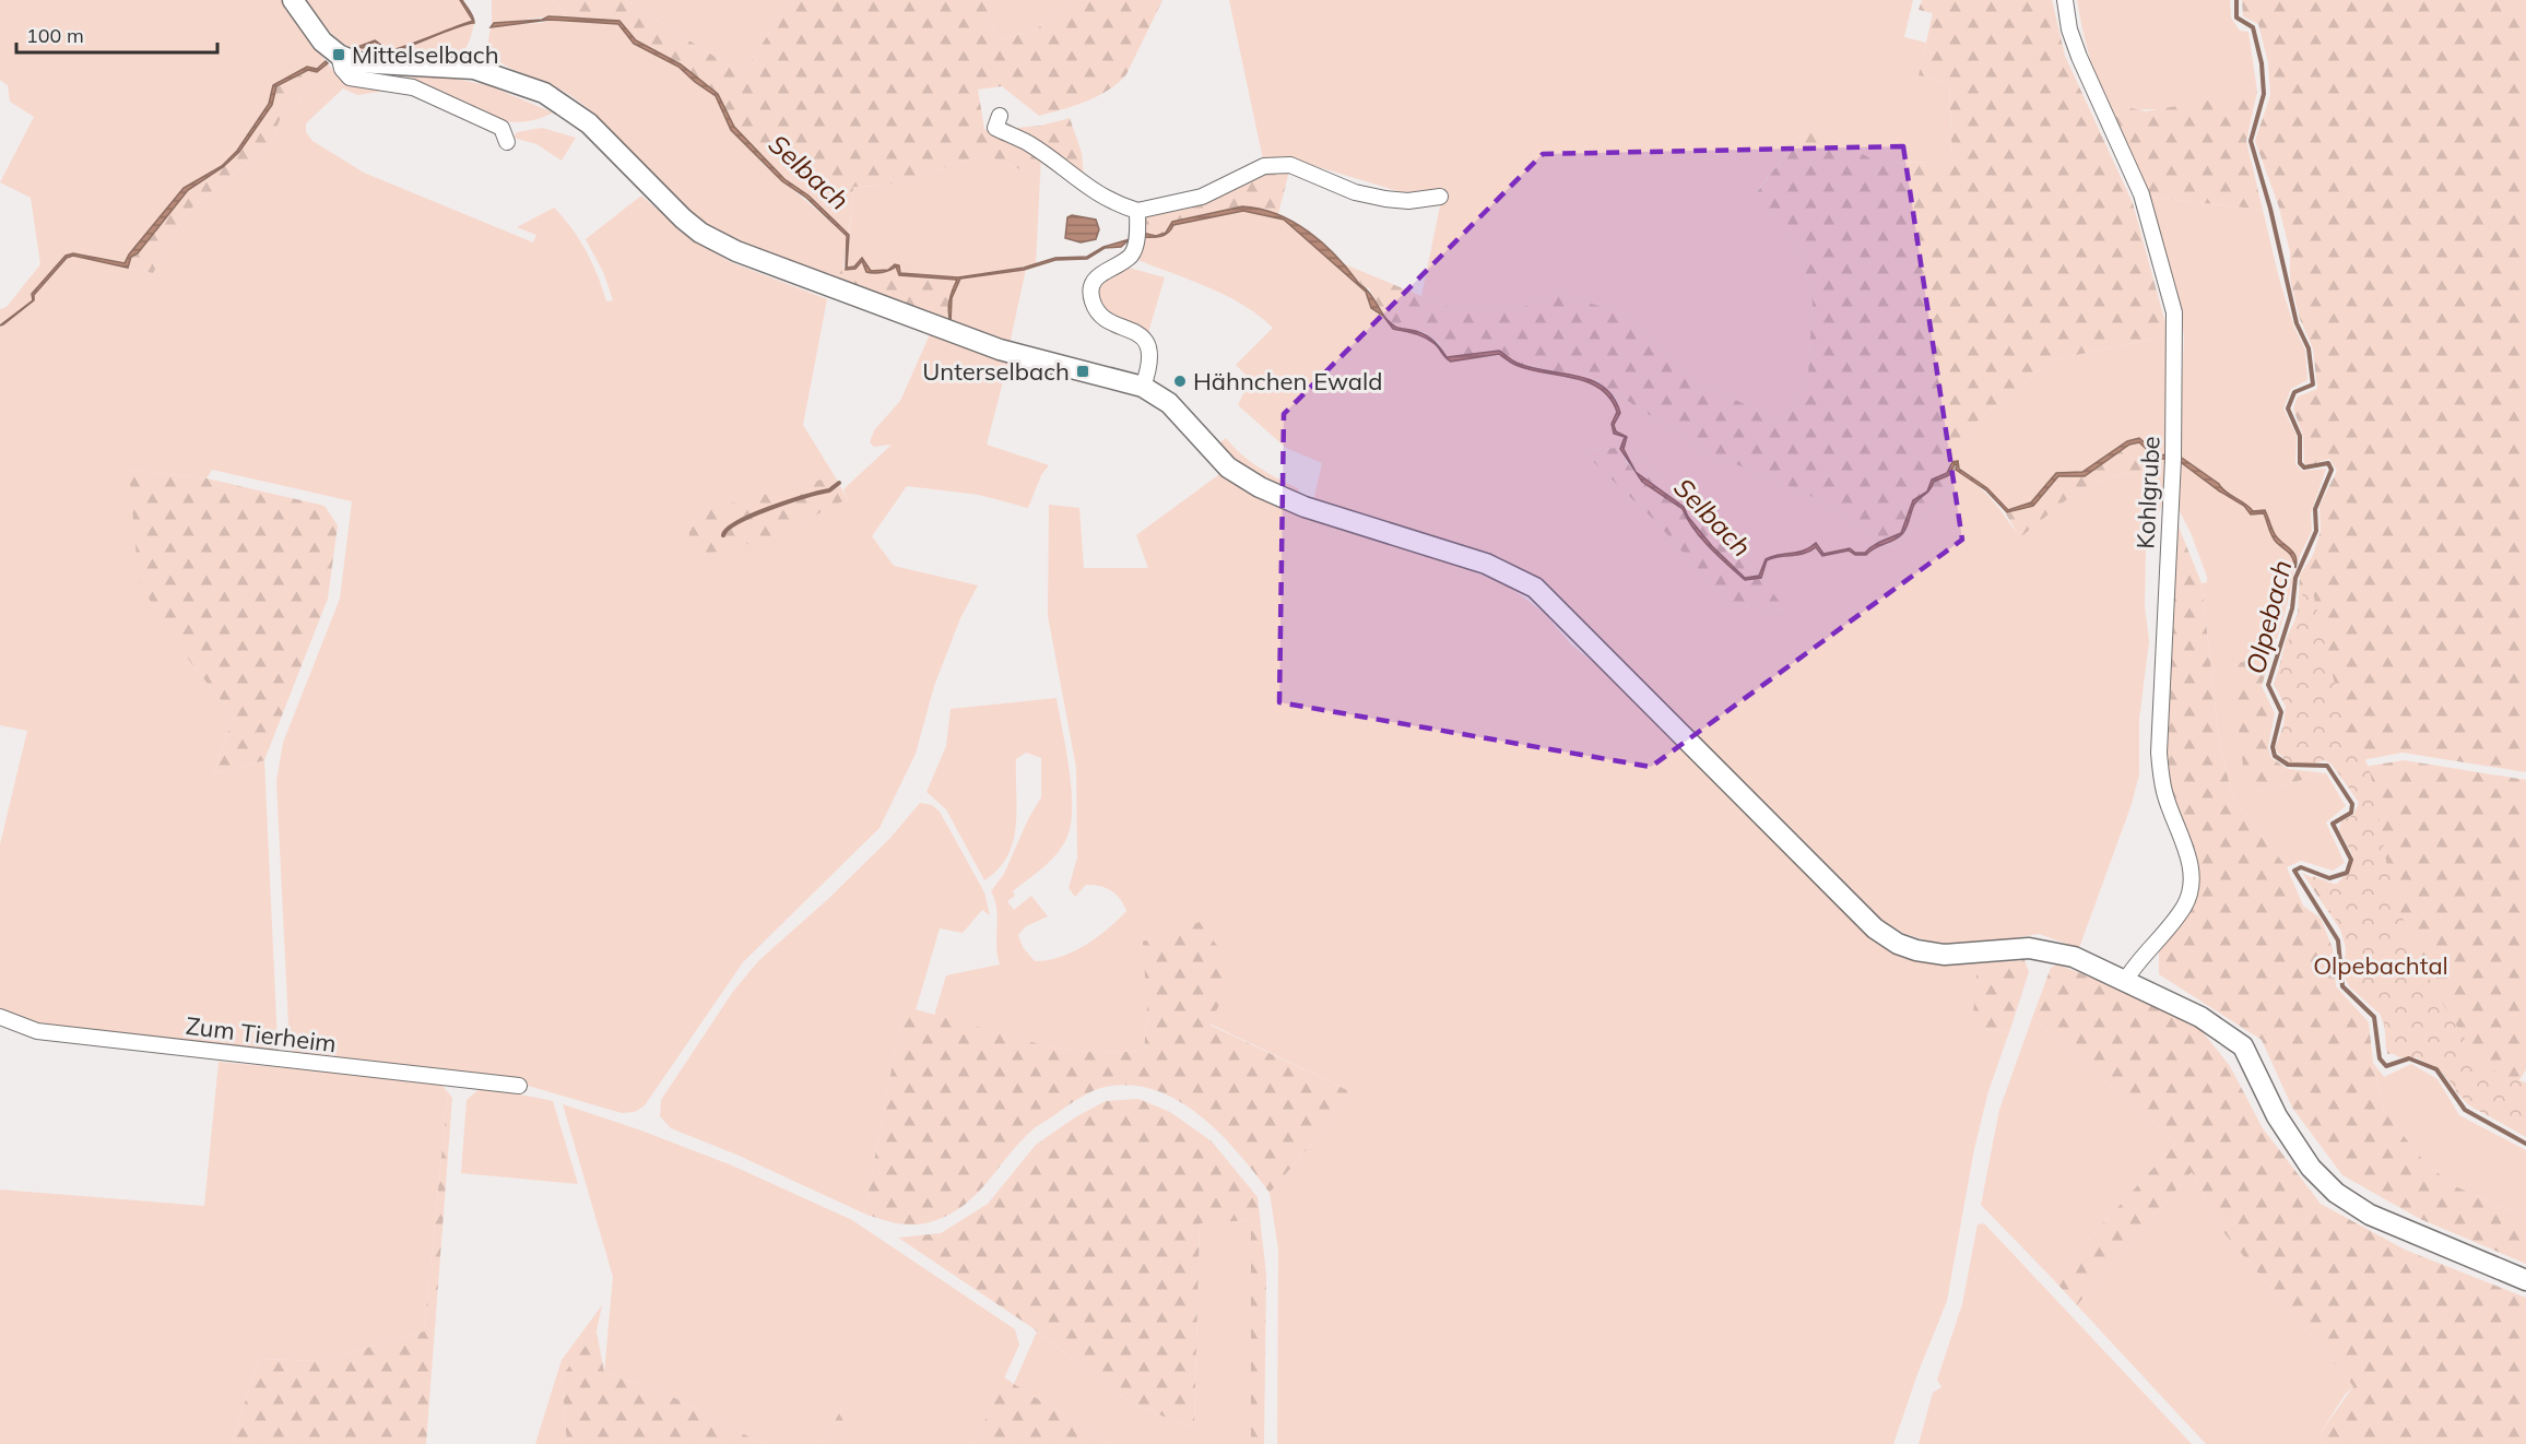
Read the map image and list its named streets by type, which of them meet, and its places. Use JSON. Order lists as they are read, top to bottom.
{
  "streets": {
    "street": ["Kohlgrube", "Zum Tierheim"]
  },
  "water": ["Selbach", "Olpebach"],
  "parks": ["Olpebachtal"],
  "places": {
    "transit": ["Mittelselbach", "Unterselbach"],
    "other": ["Hähnchen Ewald"]
  },
  "scale_bar": "100 m"
}
